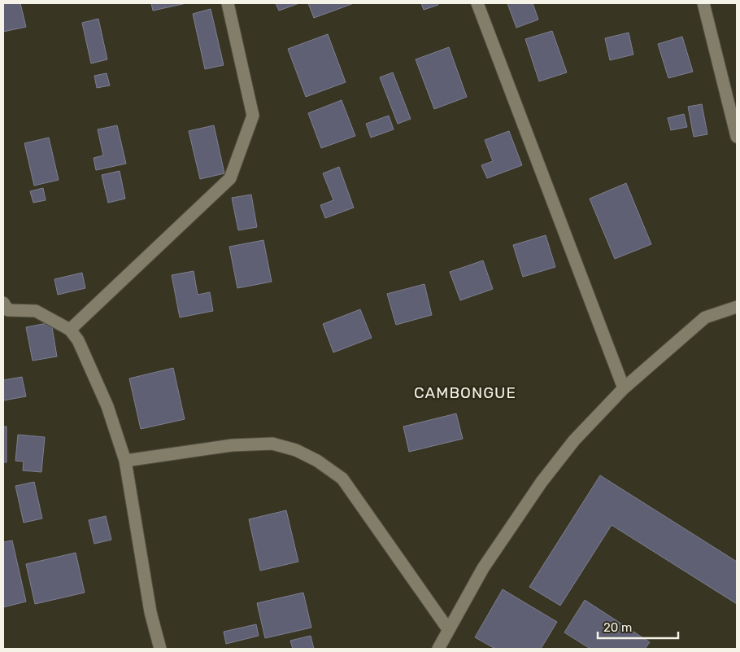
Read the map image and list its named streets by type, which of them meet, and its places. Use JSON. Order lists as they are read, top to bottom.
{
  "districts": ["CAMBONGUE"],
  "scale_bar": "20 m"
}
